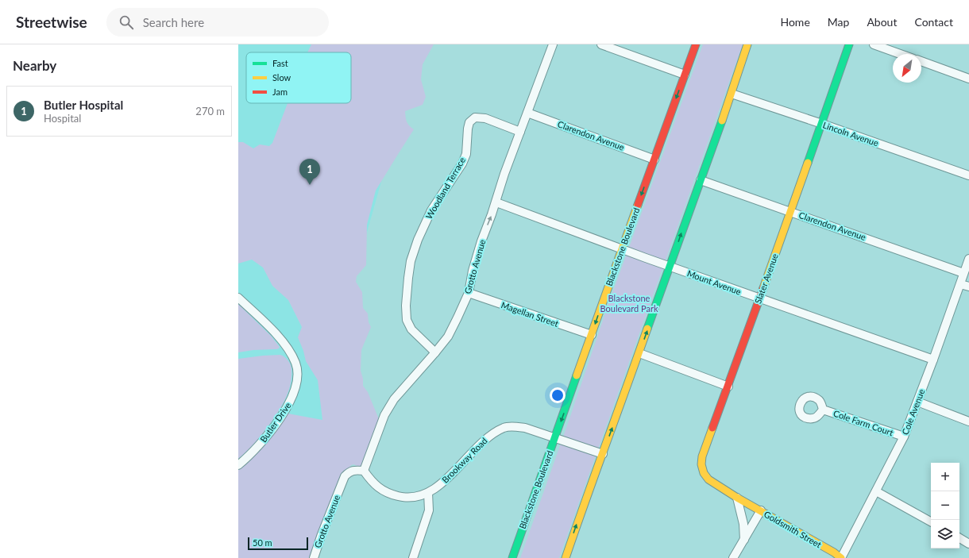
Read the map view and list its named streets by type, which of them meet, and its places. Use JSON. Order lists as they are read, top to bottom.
{
  "streets": {
    "main road": ["Blackstone Boulevard", "Slater Avenue", "Goldsmith Street"],
    "street": [
      "Lincoln Avenue",
      "Clarendon Avenue",
      "Woodland Terrace",
      "Grotto Avenue",
      "Mount Avenue",
      "Magellan Street",
      "Cole Avenue",
      "Butler Drive",
      "Cole Farm Court",
      "Brookway Road"
    ]
  },
  "crossings": [
    ["Lincoln Avenue", "Slater Avenue"],
    ["Clarendon Avenue", "Blackstone Boulevard"],
    ["Clarendon Avenue", "Grotto Avenue"],
    ["Clarendon Avenue", "Slater Avenue"],
    ["Clarendon Avenue", "Cole Avenue"],
    ["Woodland Terrace", "Grotto Avenue"],
    ["Blackstone Boulevard", "Mount Avenue"],
    ["Blackstone Boulevard", "Magellan Street"],
    ["Blackstone Boulevard", "Brookway Road"],
    ["Grotto Avenue", "Mount Avenue"],
    ["Grotto Avenue", "Magellan Street"],
    ["Grotto Avenue", "Brookway Road"],
    ["Slater Avenue", "Mount Avenue"],
    ["Slater Avenue", "Goldsmith Street"],
    ["Mount Avenue", "Cole Avenue"],
    ["Cole Avenue", "Cole Farm Court"],
    ["Cole Avenue", "Goldsmith Street"]
  ],
  "parks": ["Blackstone Boulevard Park"],
  "legend": ["Fast", "Slow", "Jam"],
  "scale_bar": "50 m",
  "north": "bottom left",
  "page": {
    "header": "Streetwise",
    "search": "Search here",
    "nav": [
      "Home",
      "Map",
      "About",
      "Contact"
    ],
    "heading": "Nearby",
    "list": [
      {
        "mark": "1",
        "name": "Butler Hospital",
        "note": "Hospital",
        "value": "270 m"
      }
    ],
    "pins": "1",
    "map_buttons": ["+", "−"],
    "scale": "50 m"
  }
}
